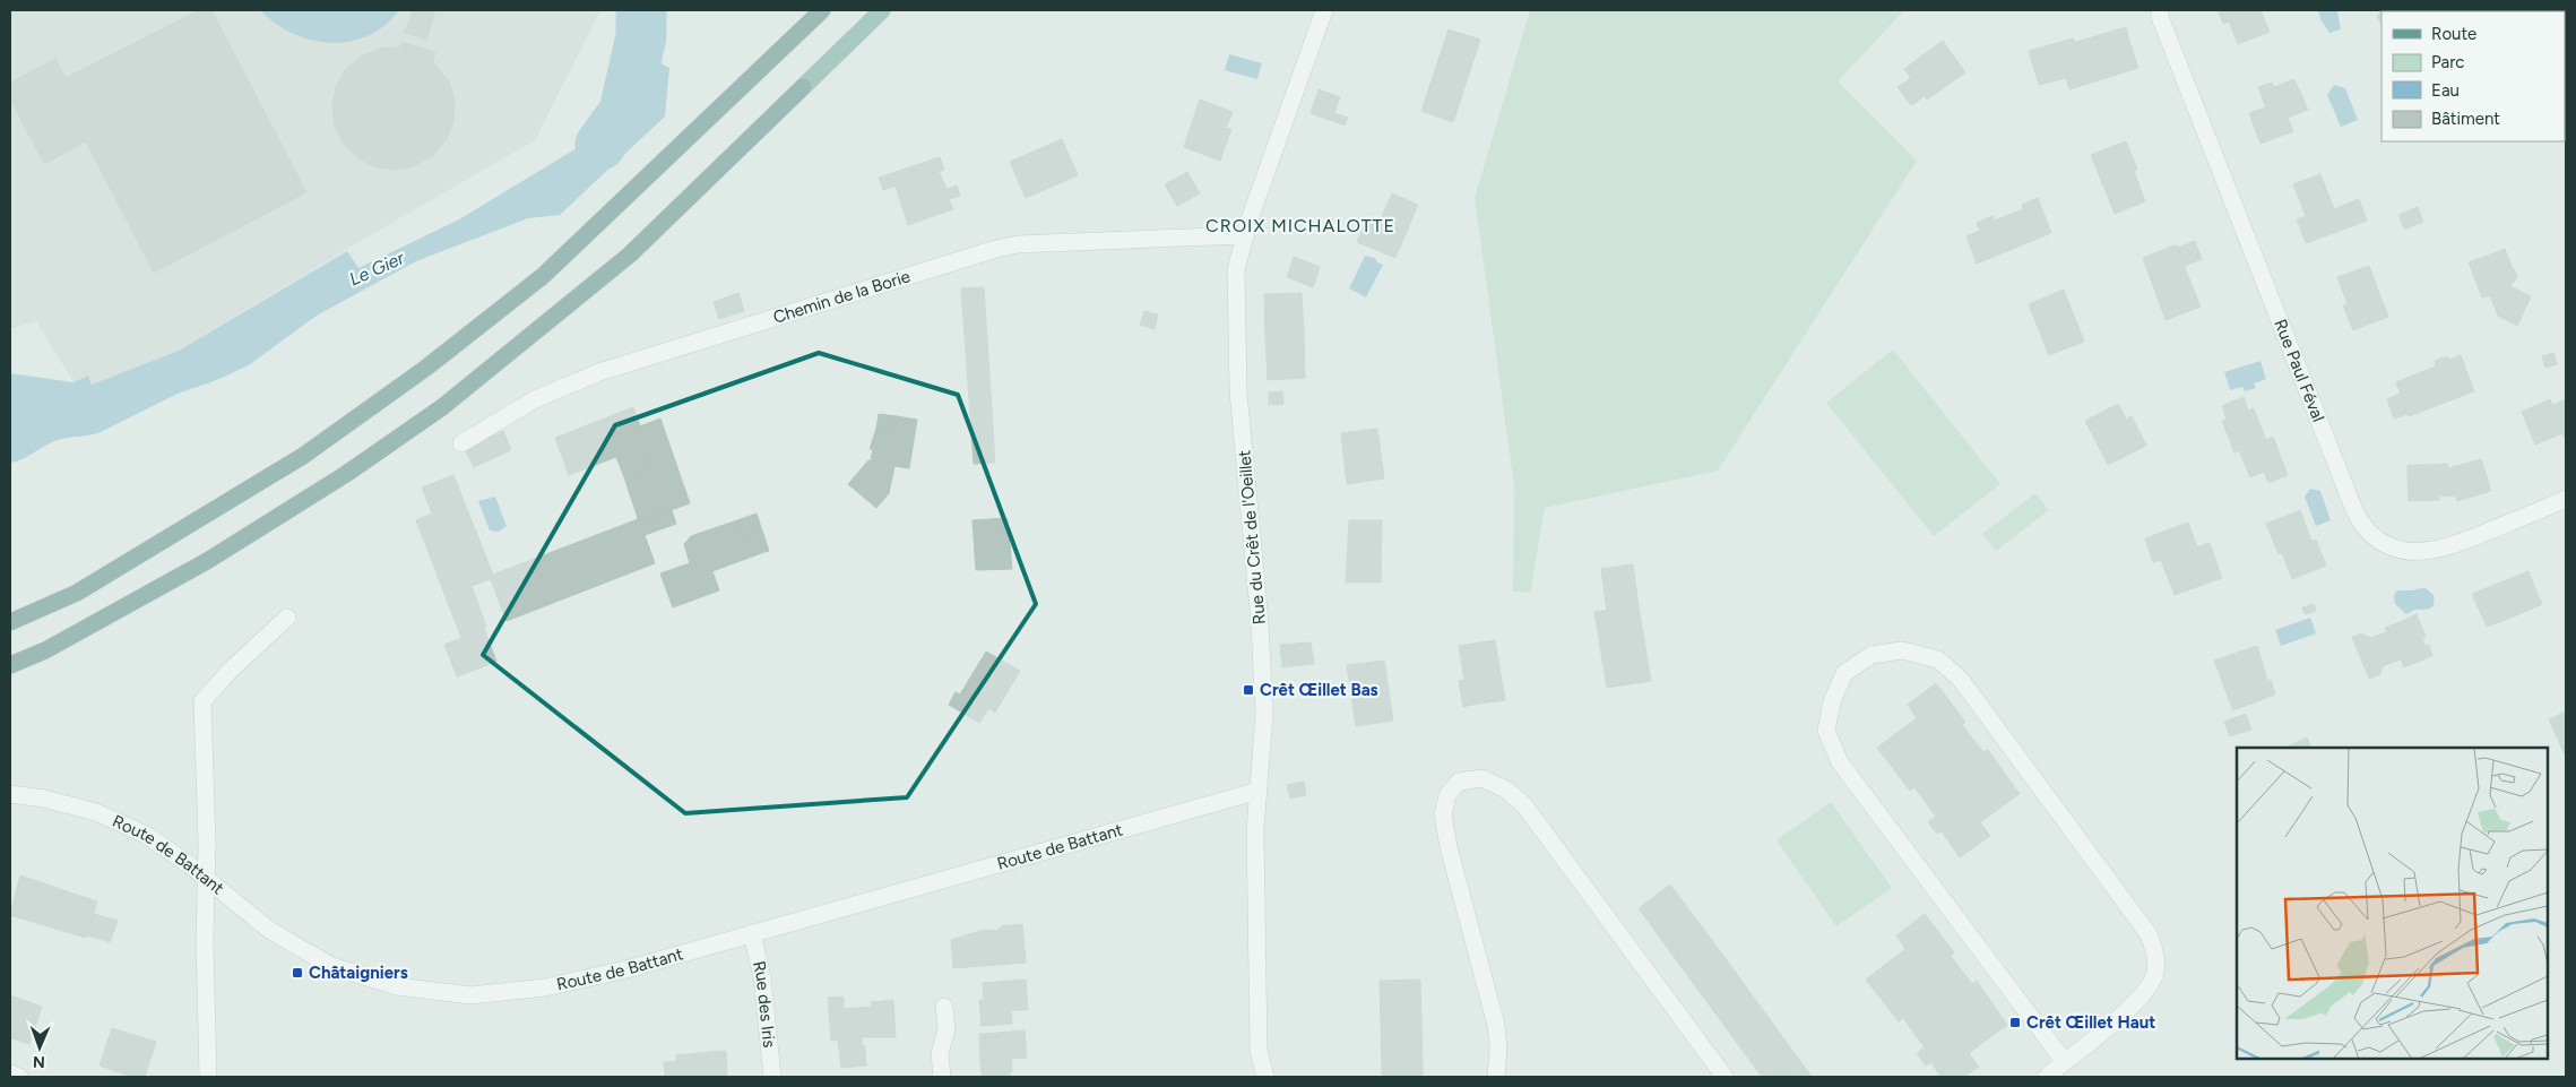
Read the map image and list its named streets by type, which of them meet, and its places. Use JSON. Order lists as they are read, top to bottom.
{
  "streets": {
    "street": [
      "Chemin de la Borie",
      "Rue Paul Féval",
      "Rue du Crêt de l'Oeillet",
      "Route de Battant",
      "Rue des Iris"
    ]
  },
  "crossings": [
    ["Chemin de la Borie", "Rue du Crêt de l'Oeillet"],
    ["Rue du Crêt de l'Oeillet", "Route de Battant"],
    ["Route de Battant", "Rue des Iris"]
  ],
  "districts": ["CROIX MICHALOTTE"],
  "water": ["Le Gier"],
  "places": {
    "transit": ["Crêt Œillet Bas", "Châtaigniers", "Crêt Œillet Haut"]
  },
  "legend": [
    "Route",
    "Parc",
    "Eau",
    "Bâtiment"
  ],
  "north": "bottom"
}
